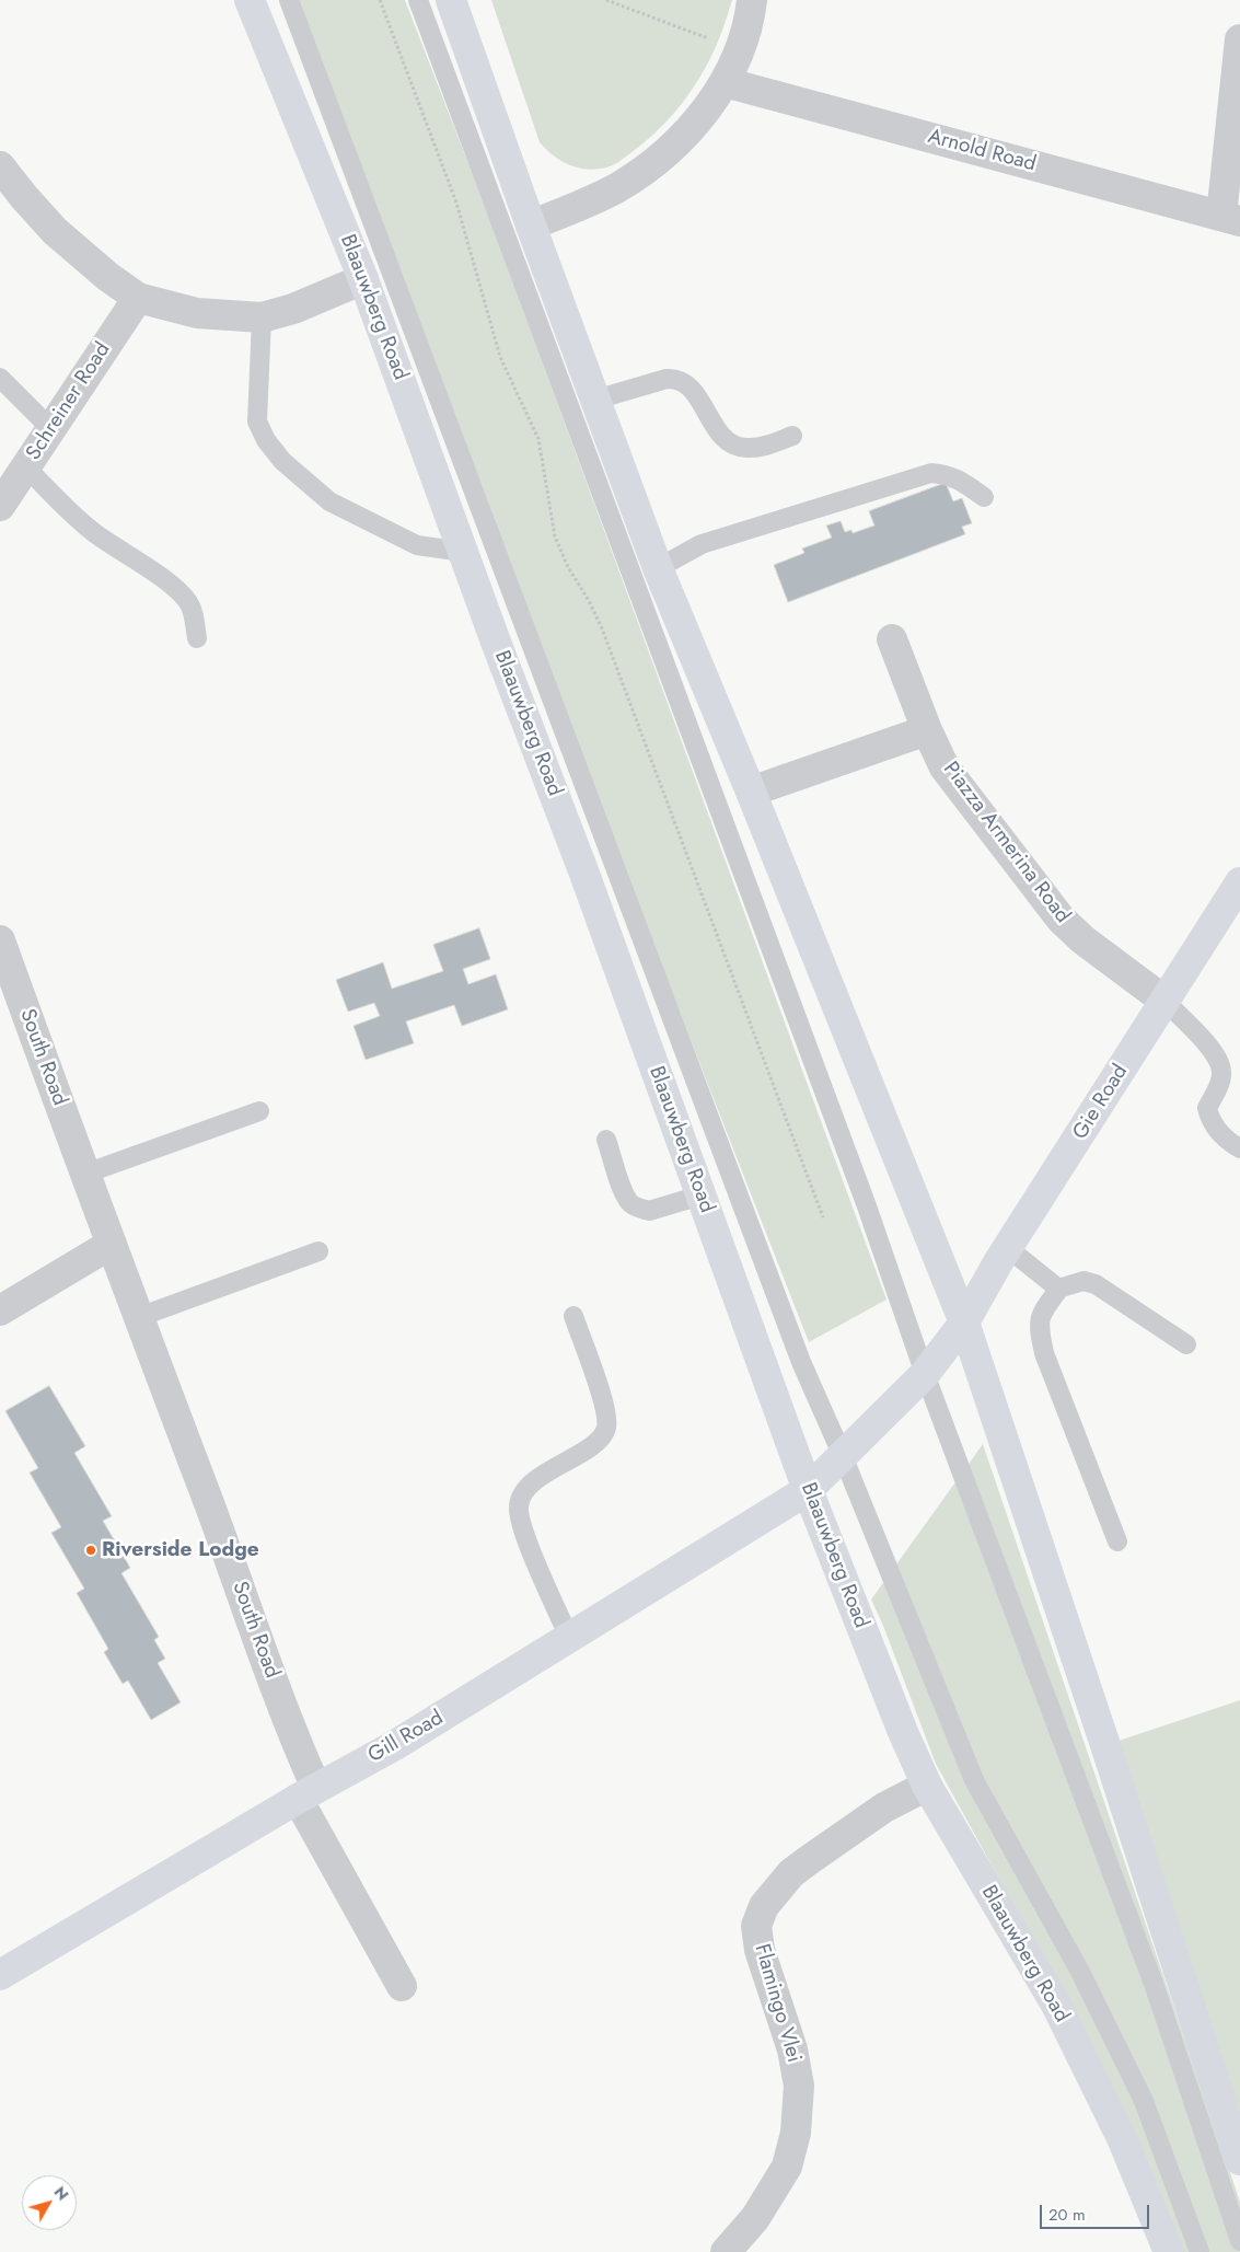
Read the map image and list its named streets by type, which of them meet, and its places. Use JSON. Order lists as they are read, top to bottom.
{
  "streets": {
    "main road": ["Blaauwberg Road", "Gie Road", "Gill Road"],
    "street": [
      "Arnold Road",
      "Schreiner Road",
      "Piazza Armerina Road",
      "South Road",
      "Flamingo Vlei"
    ]
  },
  "crossings": [
    ["Blaauwberg Road", "Gill Road"],
    ["Blaauwberg Road", "Flamingo Vlei"],
    ["Piazza Armerina Road", "Gie Road"],
    ["South Road", "Gill Road"],
    ["Gie Road", "Gill Road"]
  ],
  "places": ["Riverside Lodge"],
  "scale_bar": "20 m",
  "north": "top right"
}
